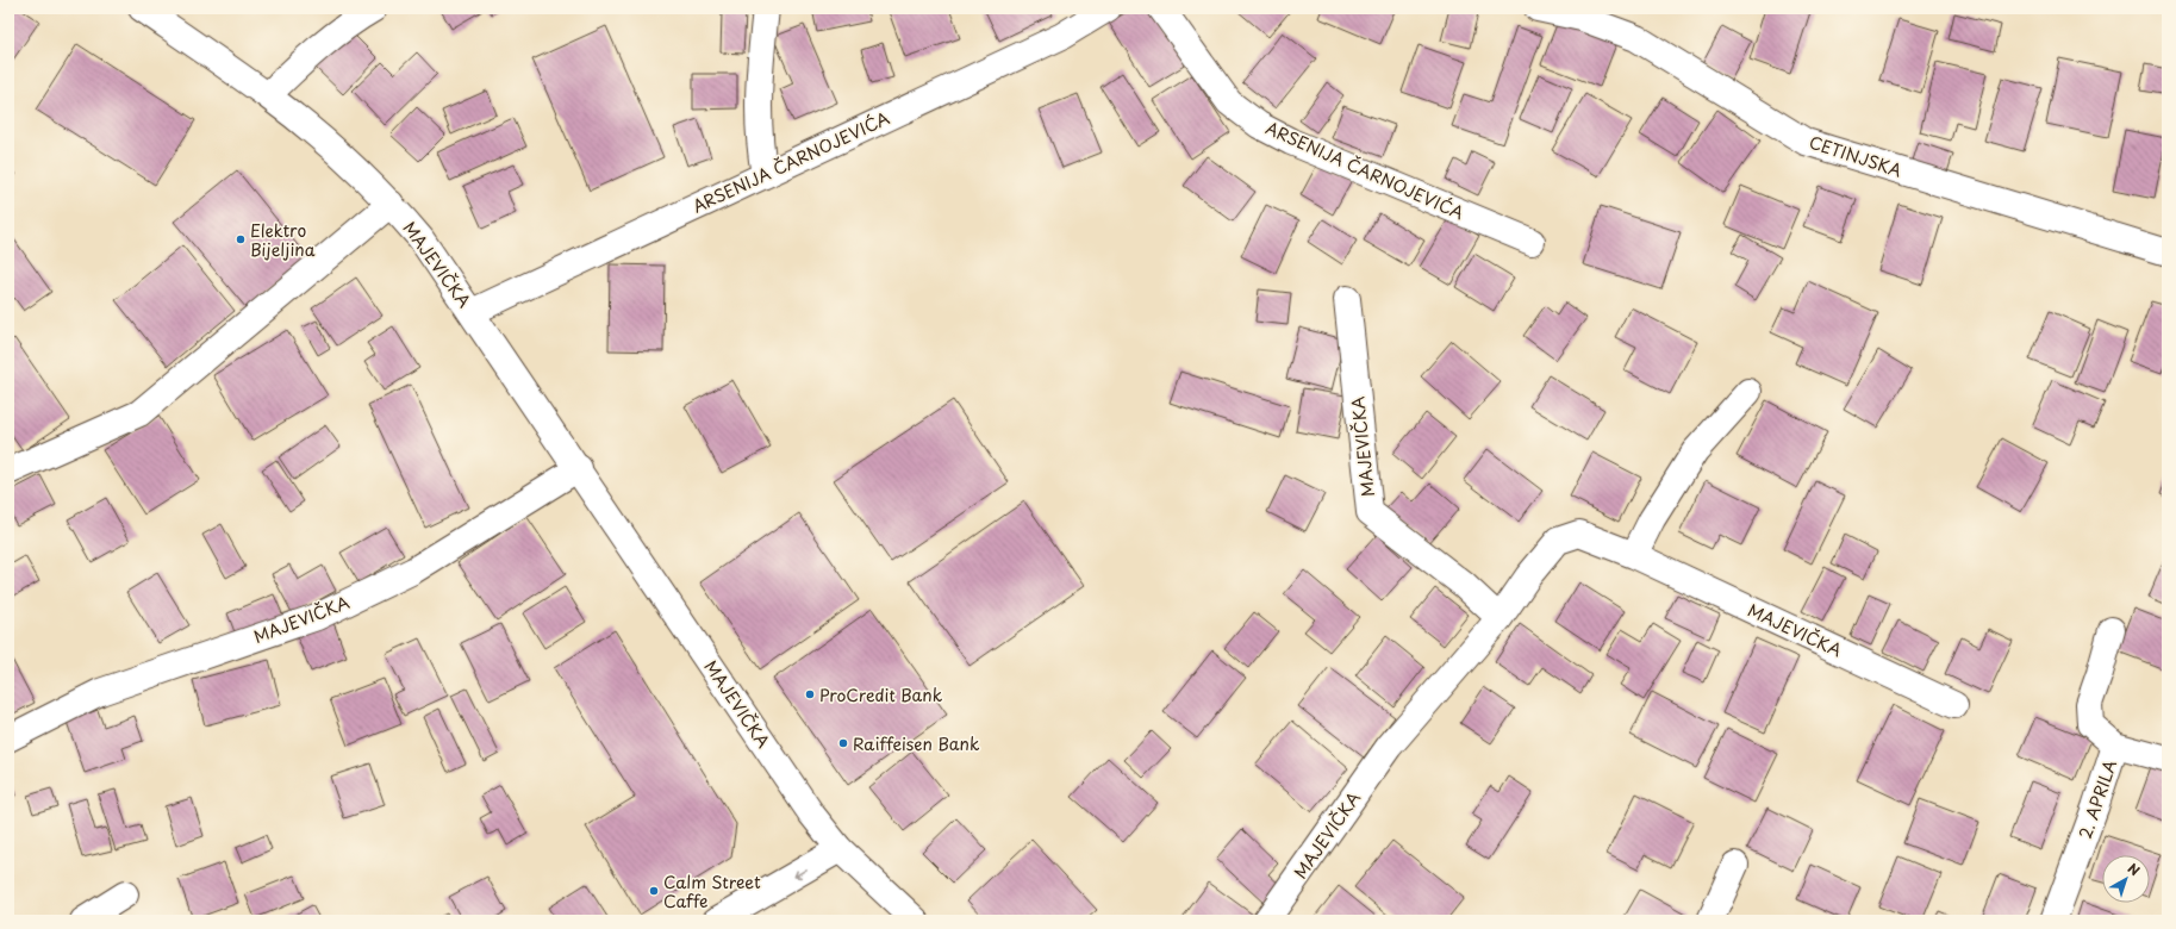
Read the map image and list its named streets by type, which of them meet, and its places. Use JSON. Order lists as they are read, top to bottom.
{
  "streets": {
    "street": [
      "CETINJSKA",
      "ARSENIJA ČARNOJEVIĆA",
      "MAJEVIČKA",
      "2. APRILA"
    ]
  },
  "crossings": [
    ["ARSENIJA ČARNOJEVIĆA", "MAJEVIČKA"]
  ],
  "places": [
    "Elektro Bijeljina",
    "ProCredit Bank",
    "Raiffeisen Bank",
    "Calm Street Caffe"
  ],
  "north": "top right"
}
